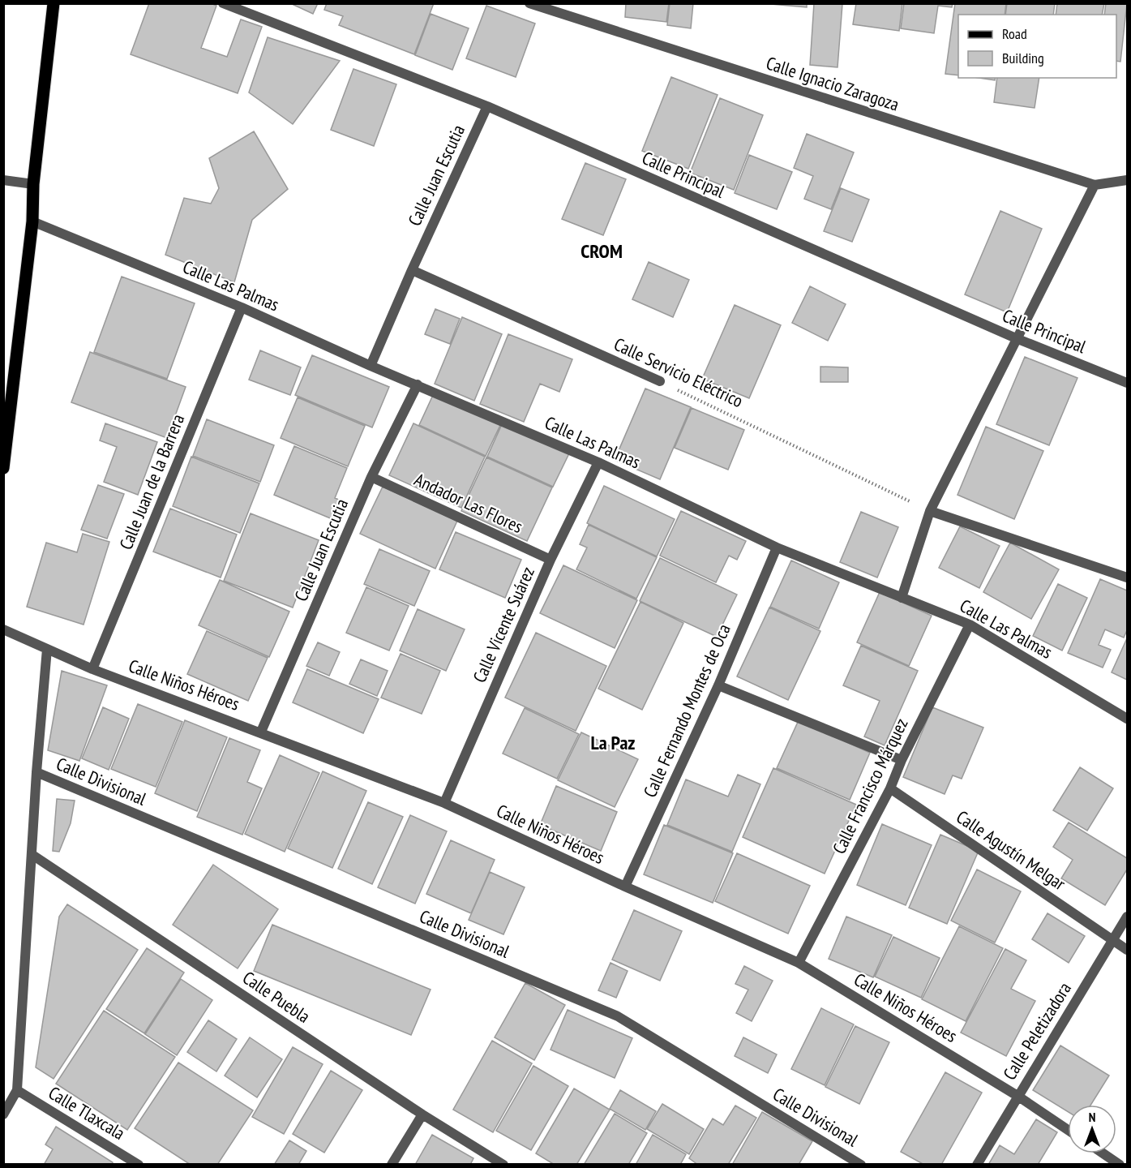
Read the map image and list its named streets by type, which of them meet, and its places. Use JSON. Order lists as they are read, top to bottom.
{
  "streets": {
    "street": [
      "Calle Ignacio Zaragoza",
      "Calle Principal",
      "Calle Juan Escutia",
      "Calle Las Palmas",
      "Calle Servicio Eléctrico",
      "Calle Juan de la Barrera",
      "Andador Las Flores",
      "Calle Vicente Suárez",
      "Calle Niños Héroes",
      "Calle Fernando Montes de Oca",
      "Calle Divisional",
      "Calle Francisco Márquez",
      "Calle Agustín Melgar",
      "Calle Puebla",
      "Calle Peletizadora",
      "Calle Tlaxcala"
    ]
  },
  "crossings": [
    ["Calle Principal", "Calle Juan Escutia"],
    ["Calle Juan Escutia", "Calle Las Palmas"],
    ["Calle Juan Escutia", "Calle Servicio Eléctrico"],
    ["Calle Juan Escutia", "Andador Las Flores"],
    ["Calle Juan Escutia", "Calle Niños Héroes"],
    ["Calle Las Palmas", "Calle Juan de la Barrera"],
    ["Calle Las Palmas", "Calle Vicente Suárez"],
    ["Calle Las Palmas", "Calle Fernando Montes de Oca"],
    ["Calle Las Palmas", "Calle Francisco Márquez"],
    ["Calle Juan de la Barrera", "Calle Niños Héroes"],
    ["Andador Las Flores", "Calle Vicente Suárez"],
    ["Calle Vicente Suárez", "Calle Niños Héroes"],
    ["Calle Niños Héroes", "Calle Fernando Montes de Oca"],
    ["Calle Niños Héroes", "Calle Francisco Márquez"],
    ["Calle Niños Héroes", "Calle Peletizadora"],
    ["Calle Francisco Márquez", "Calle Agustín Melgar"],
    ["Calle Agustín Melgar", "Calle Peletizadora"]
  ],
  "districts": ["CROM", "La Paz"],
  "legend": ["Road", "Building"],
  "north": "top"
}
